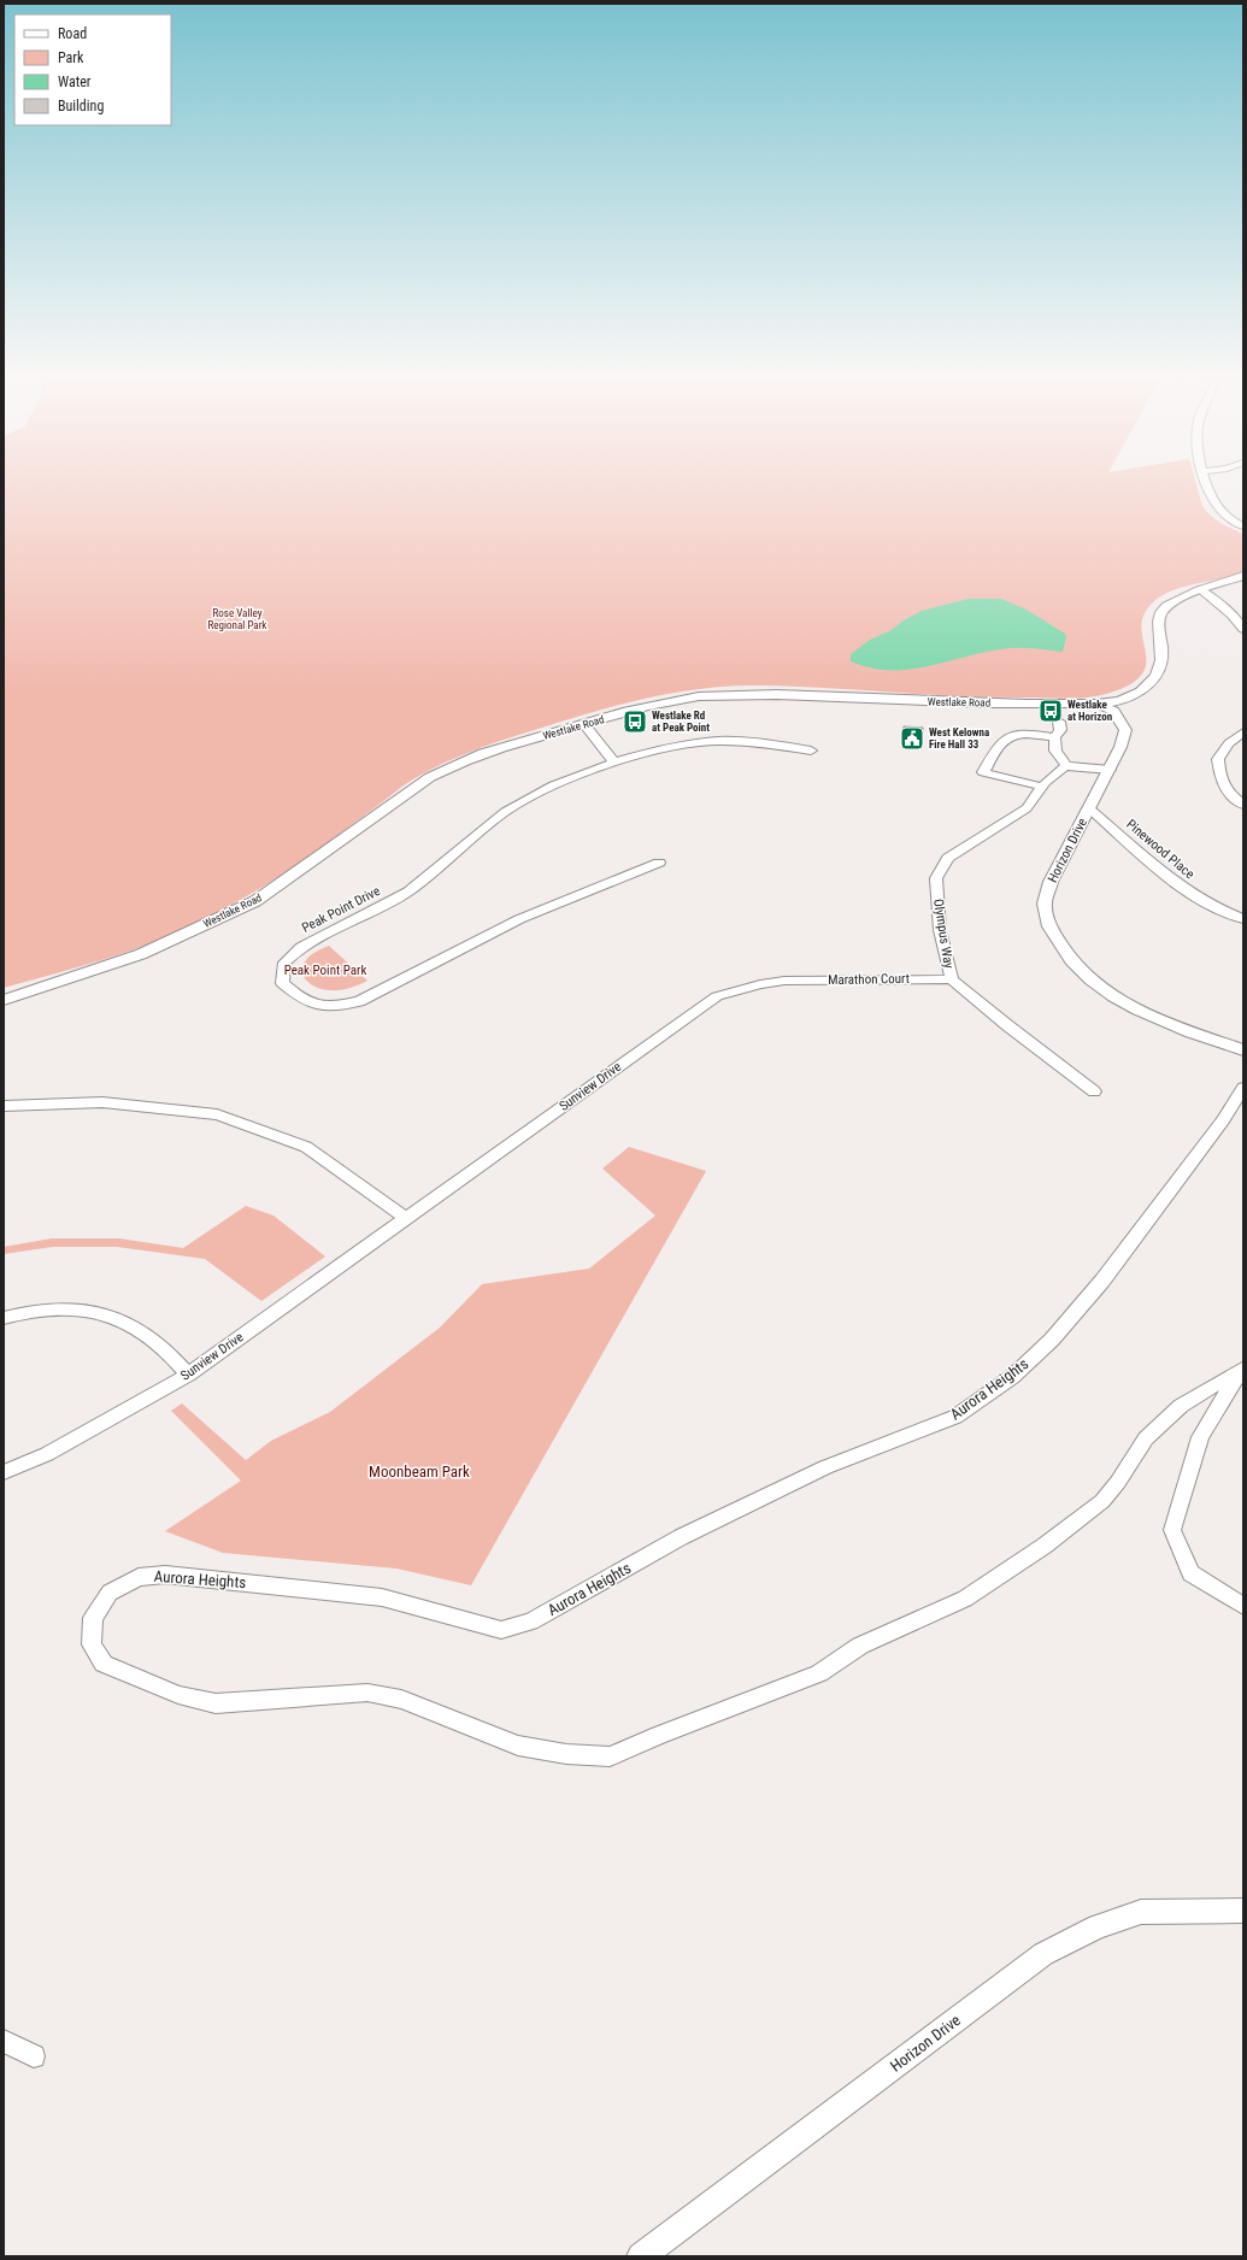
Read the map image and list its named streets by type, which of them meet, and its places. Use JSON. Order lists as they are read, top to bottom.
{
  "streets": {
    "street": [
      "Westlake Road",
      "Pinewood Place",
      "Horizon Drive",
      "Peak Point Drive",
      "Olympus Way",
      "Marathon Court",
      "Sunview Drive",
      "Aurora Heights"
    ]
  },
  "crossings": [
    ["Westlake Road", "Horizon Drive"],
    ["Pinewood Place", "Horizon Drive"],
    ["Olympus Way", "Marathon Court"],
    ["Marathon Court", "Sunview Drive"]
  ],
  "parks": ["Rose Valley Regional Park", "Peak Point Park", "Moonbeam Park"],
  "places": {
    "bus stop": ["Westlake at Horizon", "Westlake Rd at Peak Point"],
    "public building": ["West Kelowna Fire Hall 33"]
  },
  "legend": [
    "Road",
    "Park",
    "Water",
    "Building"
  ]
}
